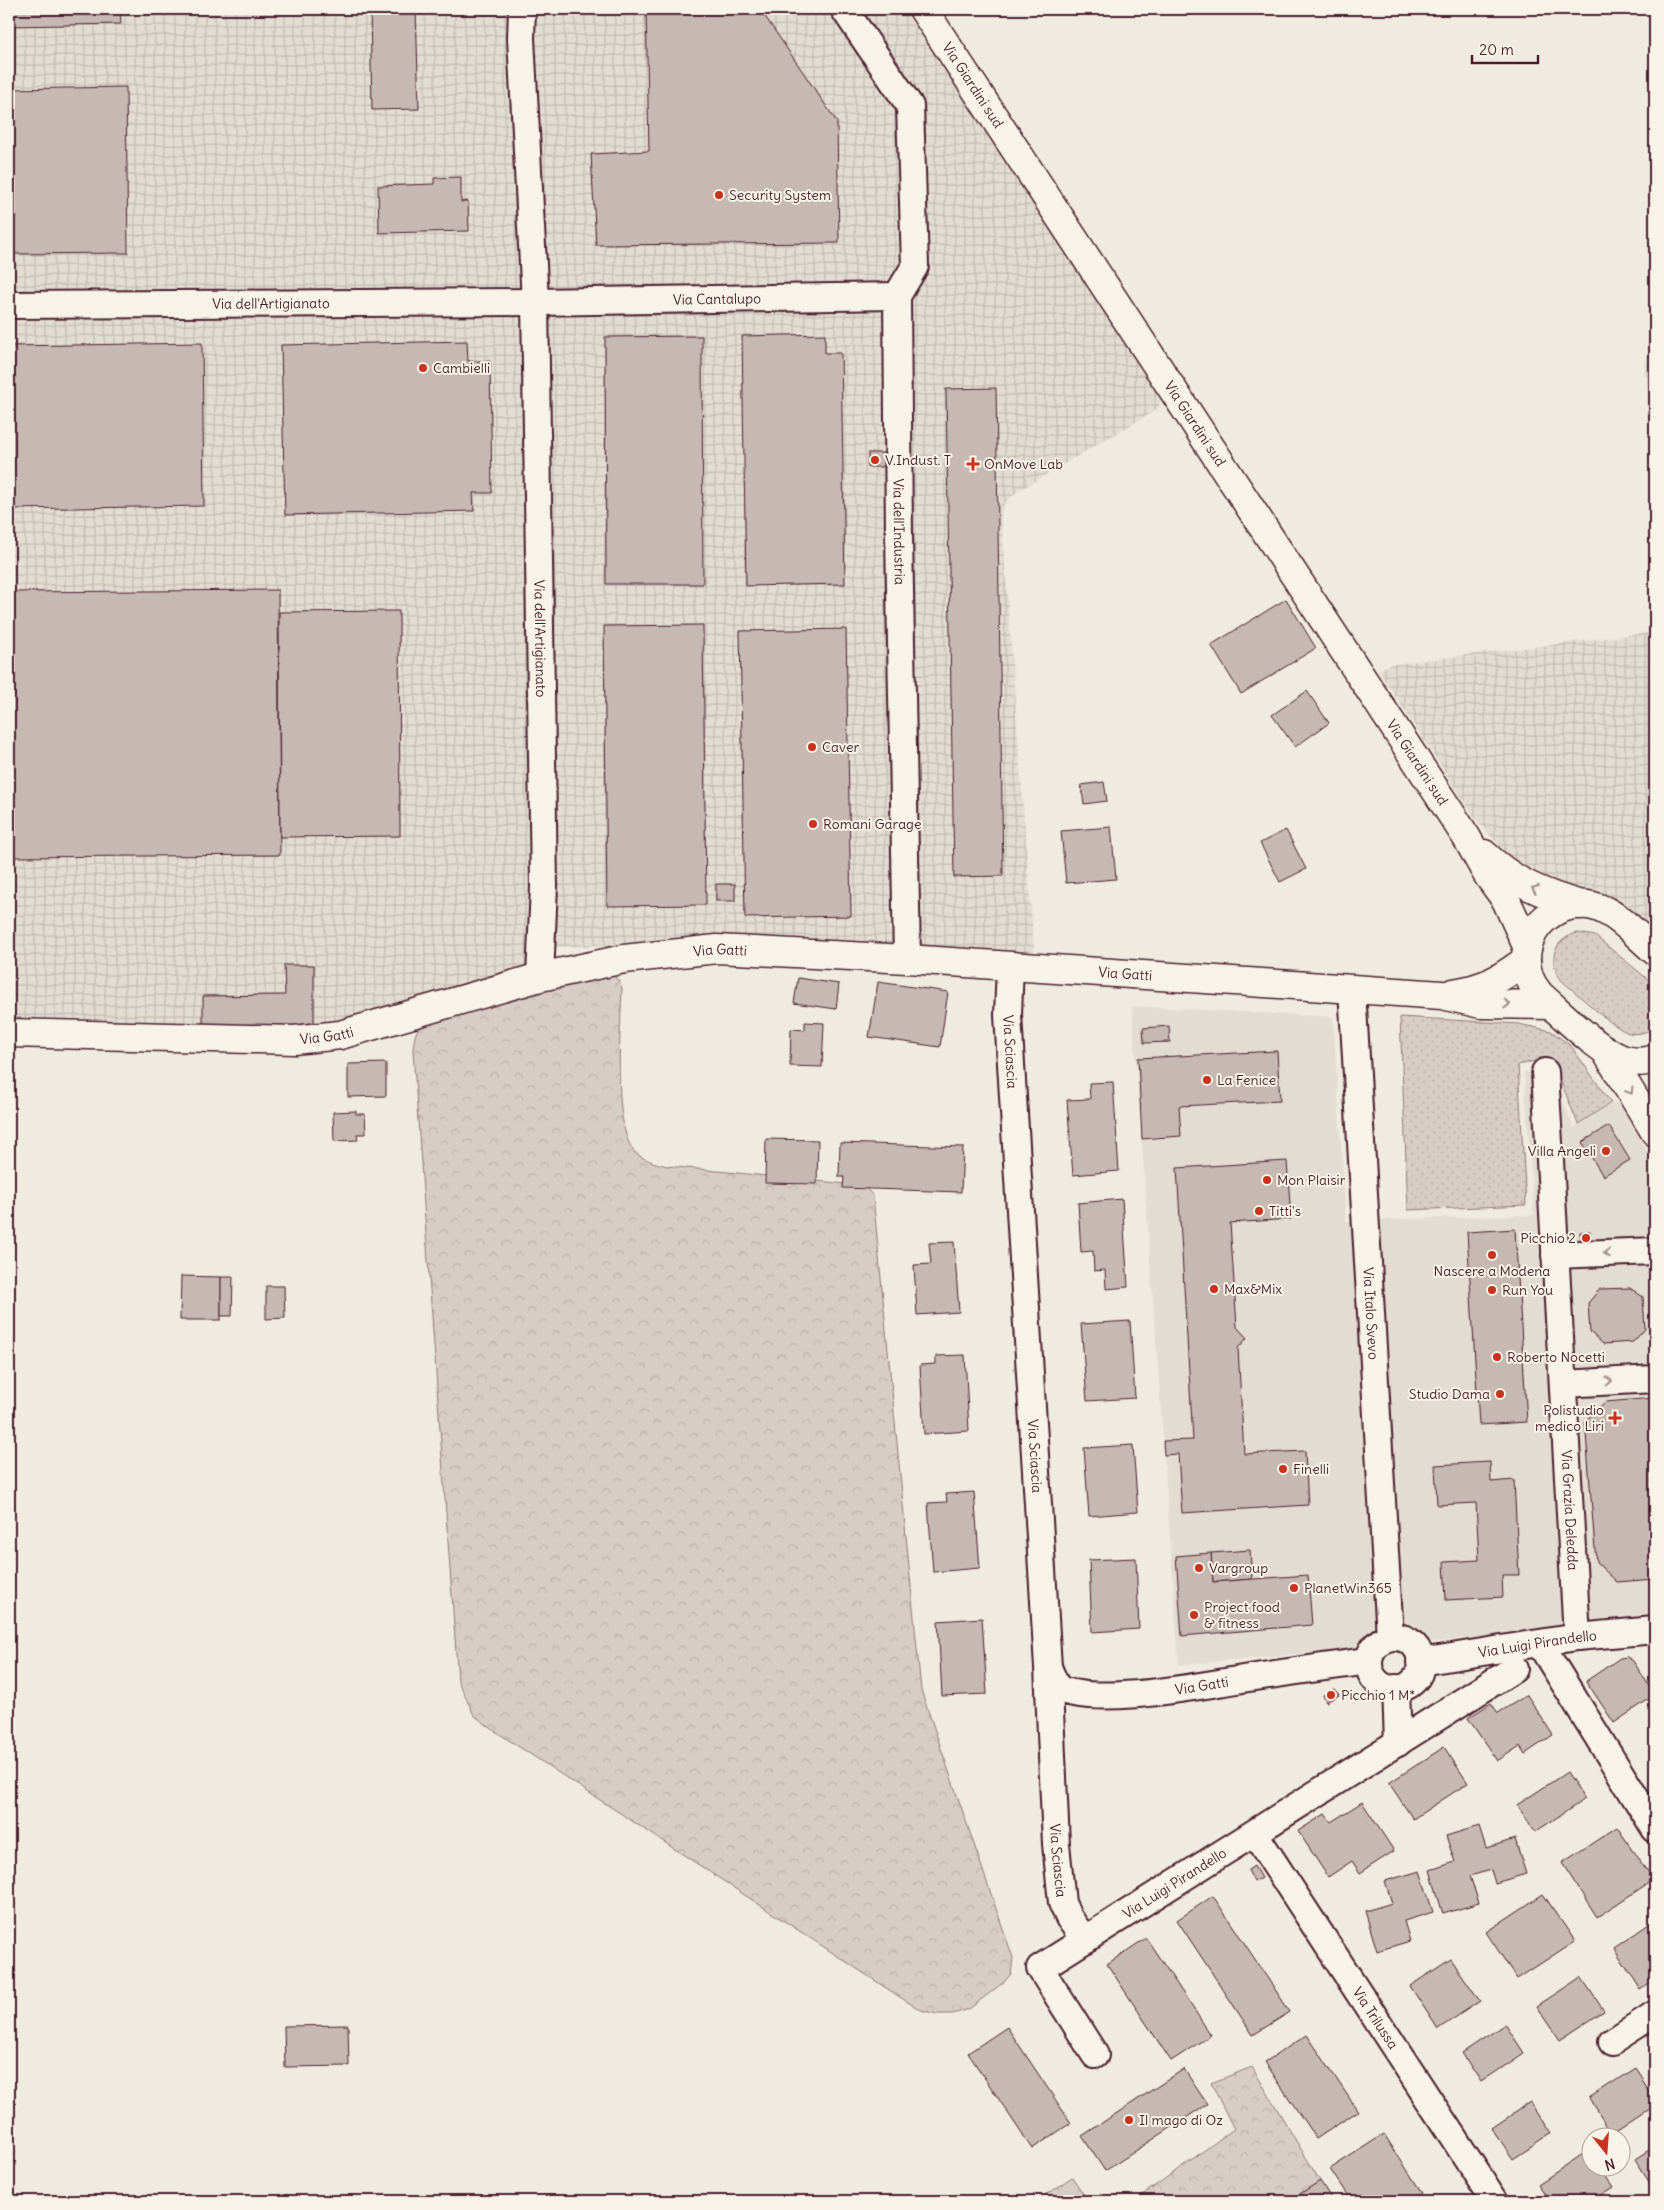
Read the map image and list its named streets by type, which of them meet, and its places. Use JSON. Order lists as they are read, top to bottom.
{
  "streets": {
    "main road": ["Via Giardini sud", "Via Gatti"],
    "street": [
      "Via Cantalupo",
      "Via dell'Artigianato",
      "Via dell'Industria",
      "Via Sciascia",
      "Via Italo Svevo",
      "Via Grazia Deledda",
      "Via Luigi Pirandello",
      "Via Trilussa"
    ]
  },
  "crossings": [
    ["Via Cantalupo", "Via dell'Artigianato"],
    ["Via Cantalupo", "Via dell'Industria"],
    ["Via dell'Artigianato", "Via Gatti"],
    ["Via dell'Industria", "Via Gatti"],
    ["Via Gatti", "Via Sciascia"],
    ["Via Gatti", "Via Italo Svevo"],
    ["Via Gatti", "Via Luigi Pirandello"],
    ["Via Sciascia", "Via Luigi Pirandello"],
    ["Via Italo Svevo", "Via Luigi Pirandello"],
    ["Via Grazia Deledda", "Via Luigi Pirandello"],
    ["Via Luigi Pirandello", "Via Trilussa"]
  ],
  "places": {
    "other": [
      "Security System",
      "Cambielli",
      "V.Indust. T",
      "Caver",
      "Romani Garage",
      "La Fenice",
      "Villa Angeli",
      "Mon Plaisir",
      "Titti's",
      "Picchio 2",
      "Nascere a Modena",
      "Max&Mix",
      "Run You",
      "Roberto Nocetti",
      "Studio Dama",
      "Finelli",
      "Vargroup",
      "PlanetWin365",
      "Project food & fitness",
      "Picchio 1 M*",
      "Il mago di Oz"
    ],
    "health": ["OnMove Lab", "Polistudio medico Liri"]
  },
  "scale_bar": "20 m",
  "north": "bottom"
}
